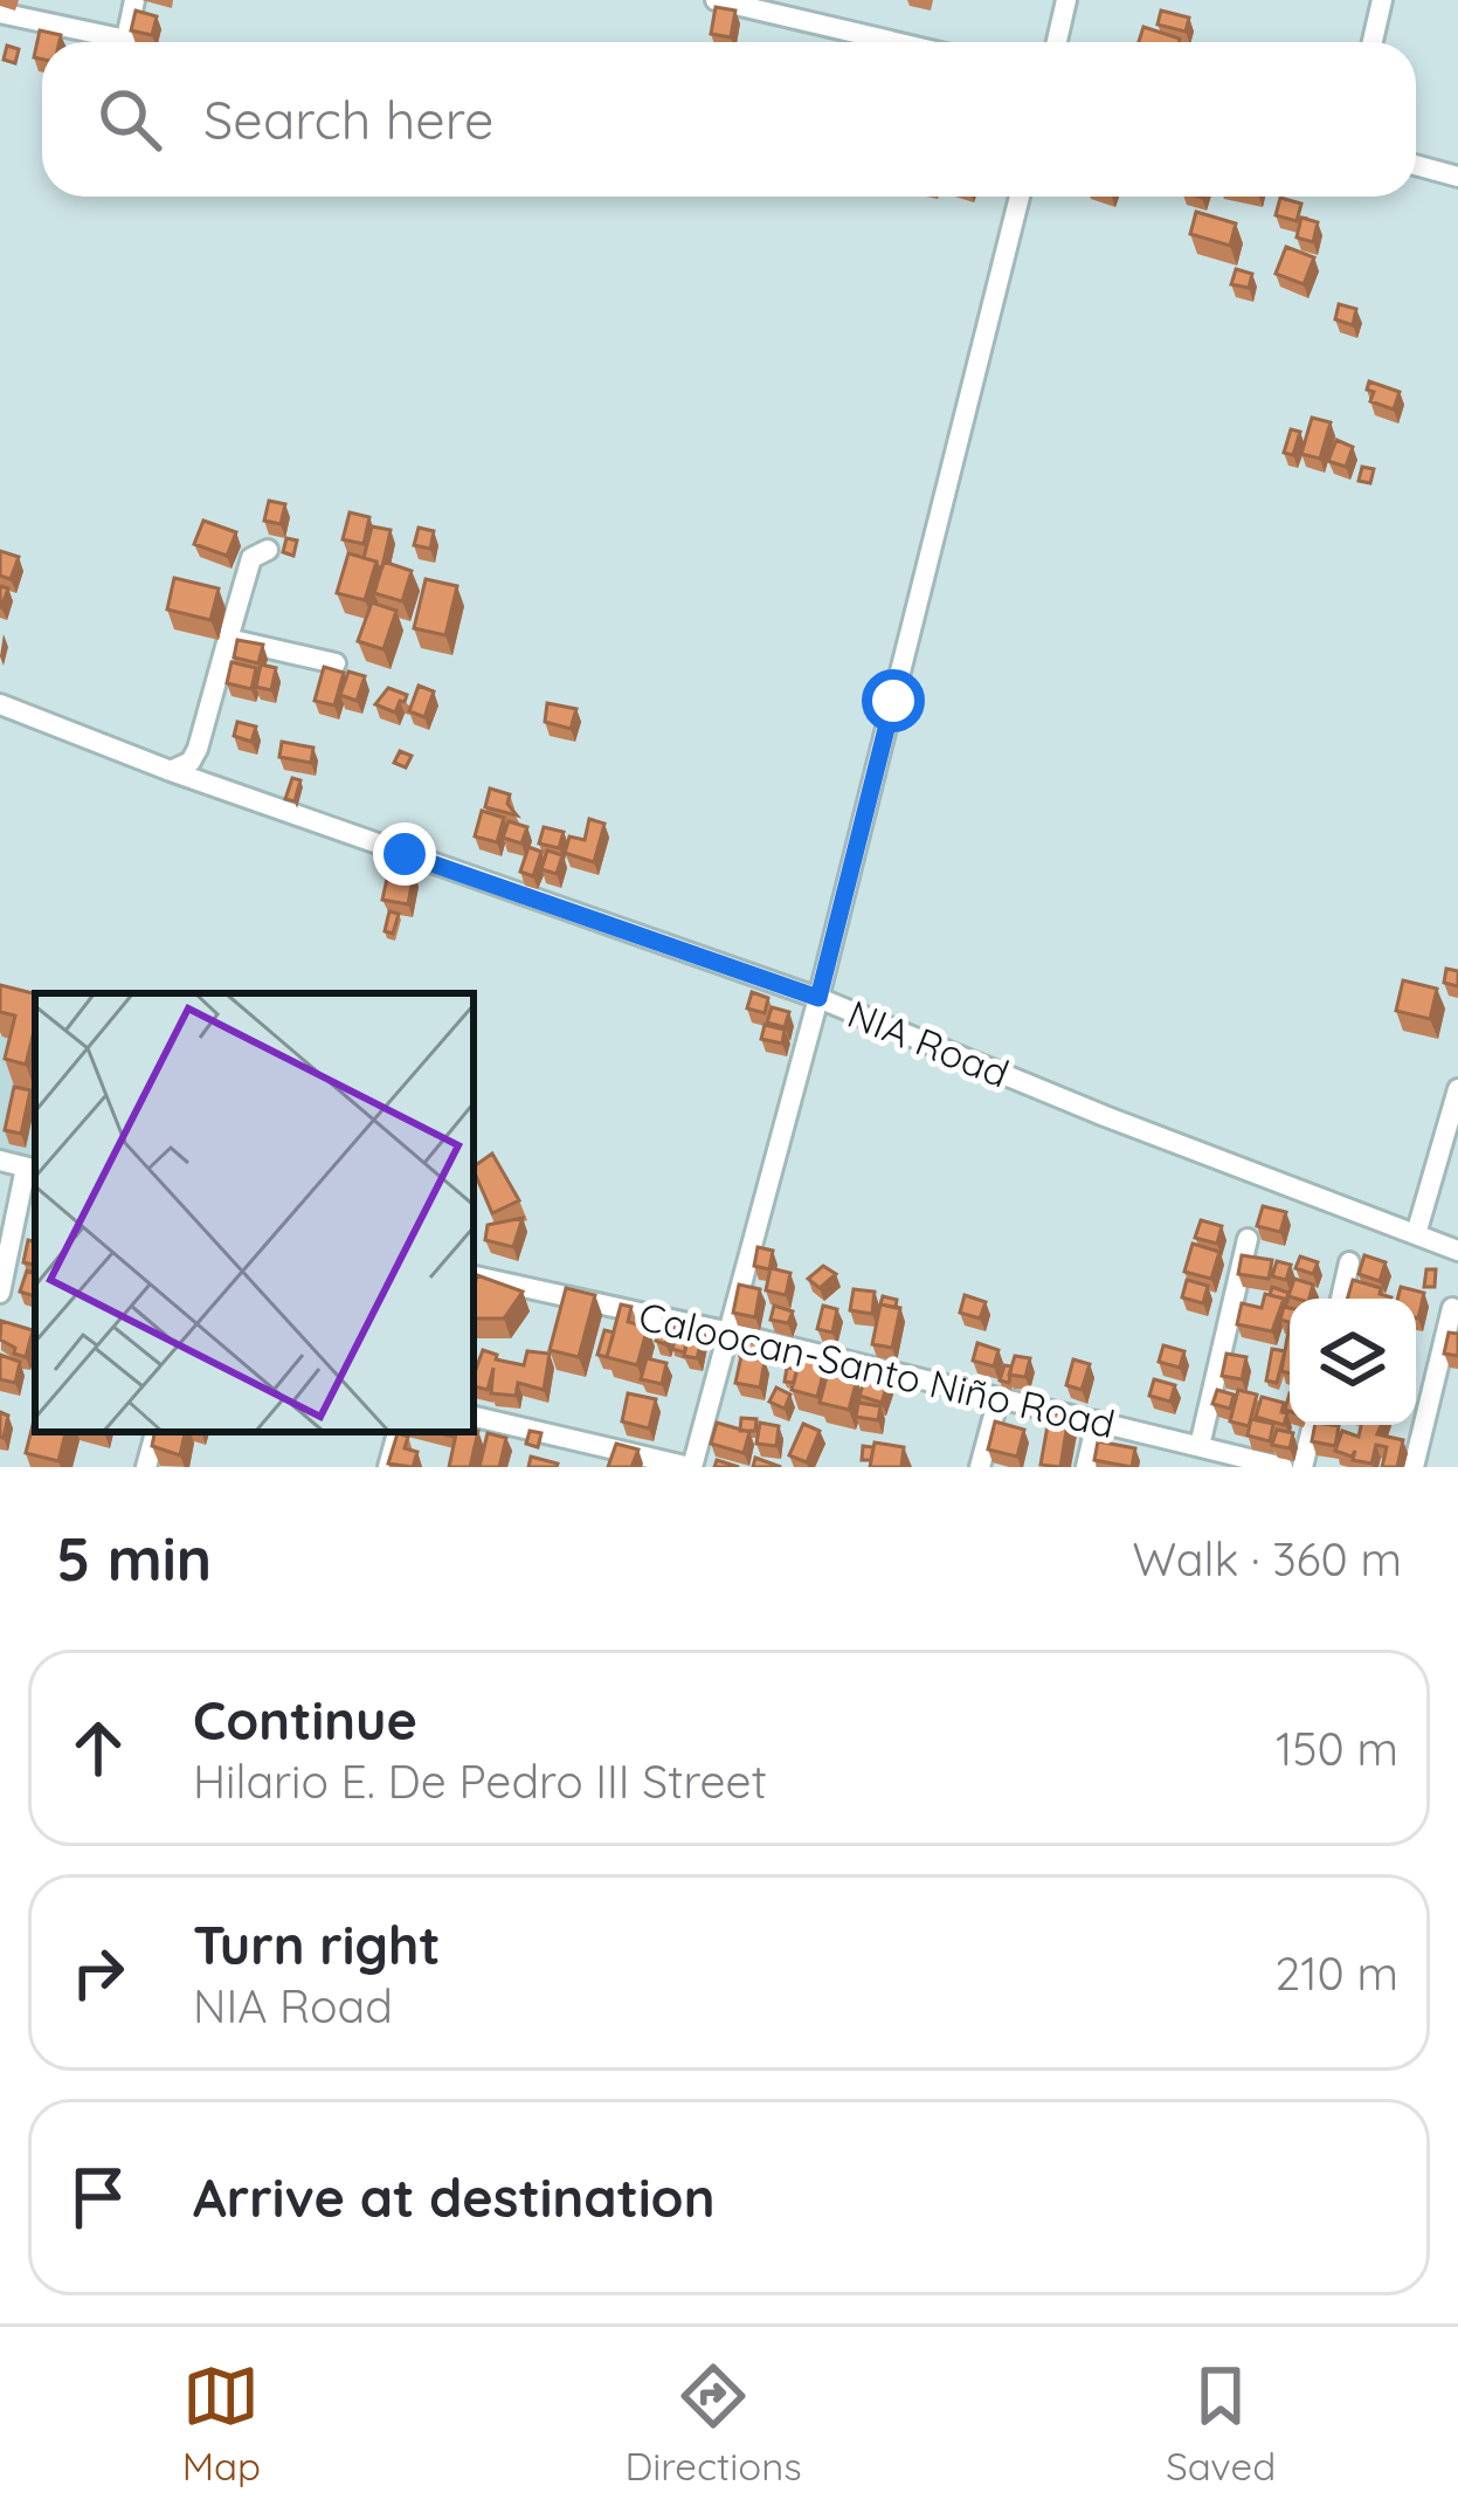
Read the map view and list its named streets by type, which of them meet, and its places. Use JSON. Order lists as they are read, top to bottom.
{
  "streets": {
    "street": ["NIA Road", "Caloocan-Santo Niño Road"]
  },
  "page": {
    "search": "Search here",
    "heading": ["5 min", "Walk · 360 m"],
    "list": [
      ["Continue", "Hilario E. De Pedro III Street", "150 m"],
      ["Turn right", "NIA Road", "210 m"],
      "Arrive at destination"
    ],
    "nav": ["Map", "Directions", "Saved"]
  }
}
